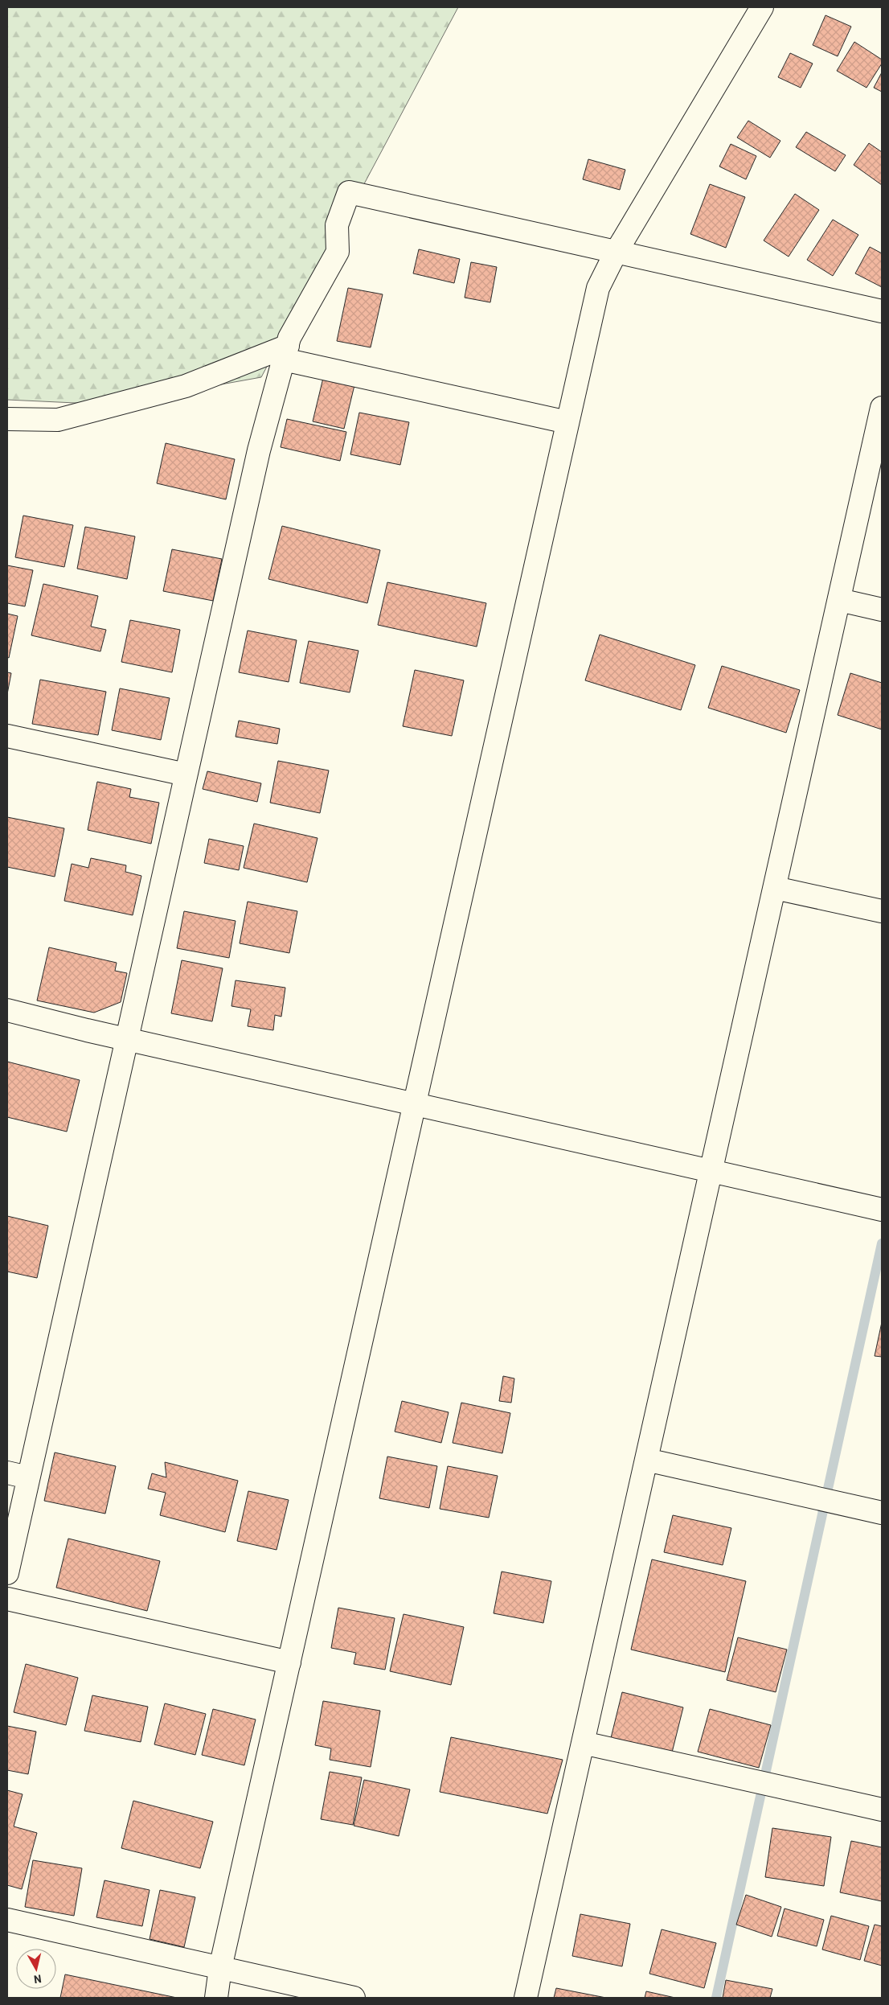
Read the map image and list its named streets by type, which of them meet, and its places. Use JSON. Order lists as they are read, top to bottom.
{
  "north": "bottom"
}
